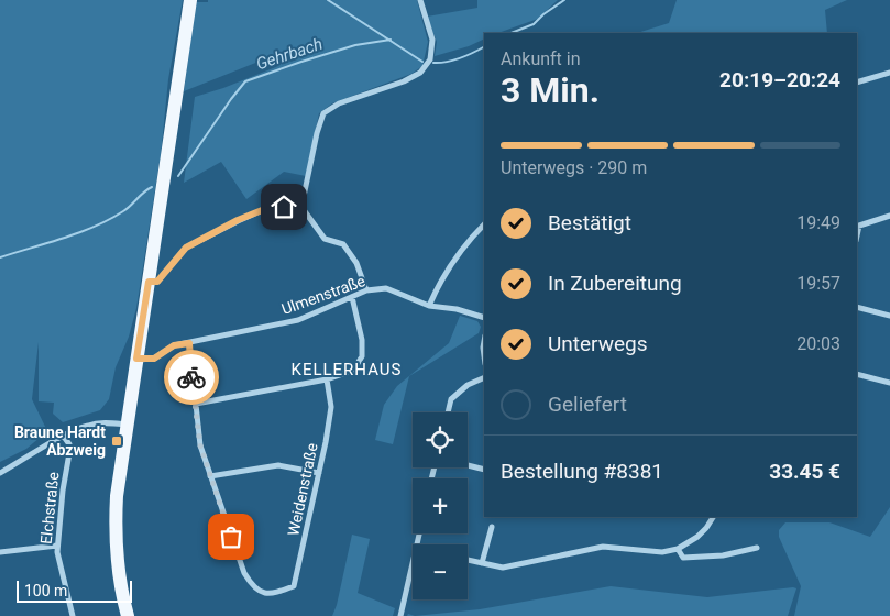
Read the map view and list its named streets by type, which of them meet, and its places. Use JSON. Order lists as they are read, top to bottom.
{
  "streets": {
    "street": ["Ulmenstraße", "Weidenstraße", "Elchstraße"]
  },
  "districts": ["KELLERHAUS"],
  "water": ["Gehrbach"],
  "places": {
    "transit": ["Braune Hardt Abzweig"]
  },
  "scale_bar": "100 m",
  "page": {
    "heading": ["3 Min.", "Ankunft in", "20:19–20:24"],
    "panel": ["Bestellung #8381", "33.45 €"],
    "bar": "Unterwegs · 290 m",
    "list": [
      ["Bestätigt", "19:49"],
      ["In Zubereitung", "19:57"],
      ["Unterwegs", "20:03"],
      "Geliefert"
    ],
    "map_buttons": ["+", "−"],
    "scale": "100 m"
  }
}
